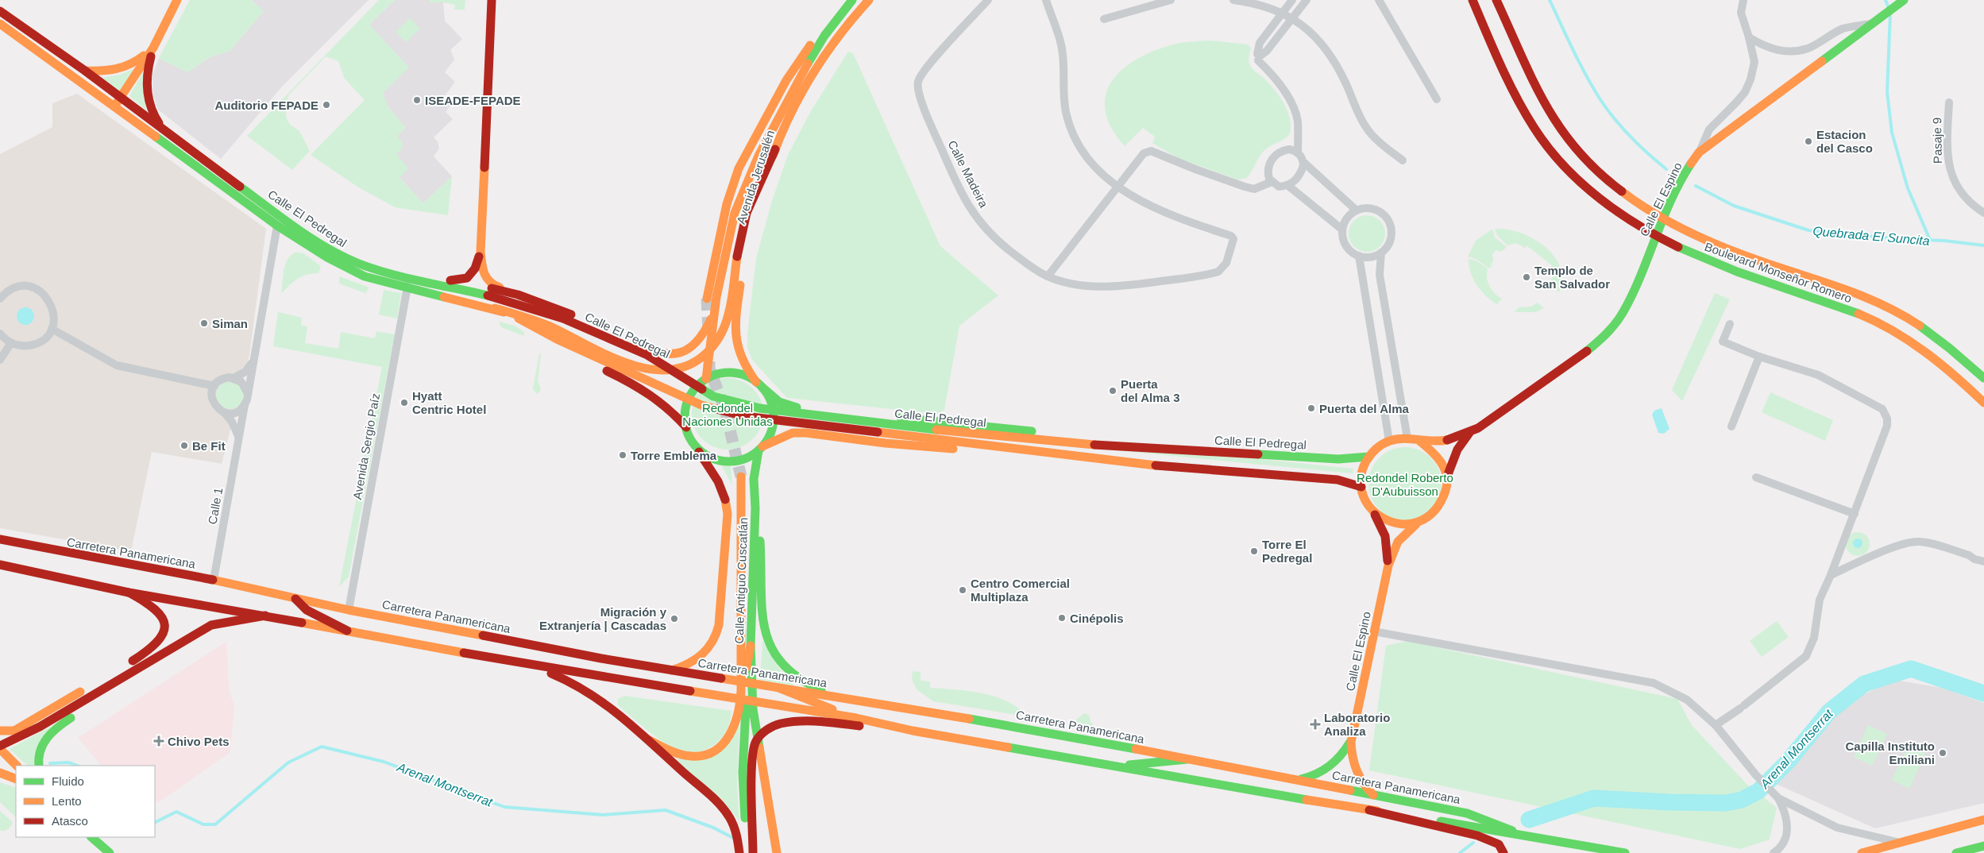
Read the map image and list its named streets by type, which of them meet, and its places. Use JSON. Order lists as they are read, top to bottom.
{
  "streets": {
    "main road": [
      "Avenida Jerusalén",
      "Calle El Espino",
      "Calle El Pedregal",
      "Boulevard Monseñor Romero",
      "Carretera Panamericana",
      "Calle Antiguo Cuscatlán"
    ],
    "street": [
      "Pasaje 9",
      "Calle Madeira",
      "Avenida Sergio Paíz",
      "Calle 1"
    ]
  },
  "crossings": [
    ["Avenida Jerusalén", "Calle Antiguo Cuscatlán"],
    ["Calle El Espino", "Calle El Pedregal"],
    ["Calle El Espino", "Carretera Panamericana"],
    ["Calle El Pedregal", "Avenida Sergio Paíz"],
    ["Calle El Pedregal", "Calle 1"],
    ["Avenida Sergio Paíz", "Carretera Panamericana"],
    ["Calle 1", "Carretera Panamericana"]
  ],
  "water": ["Quebrada El Suncita", "Arenal Montserrat"],
  "parks": ["Redondel Naciones Unidas", "Redondel Roberto D'Aubuisson"],
  "places": {
    "other": [
      "ISEADE-FEPADE",
      "Auditorio FEPADE",
      "Estacion del Casco",
      "Templo de San Salvador",
      "Siman",
      "Puerta del Alma 3",
      "Hyatt Centric Hotel",
      "Puerta del Alma",
      "Be Fit",
      "Torre Emblema",
      "Torre El Pedregal",
      "Centro Comercial Multiplaza",
      "Cinépolis",
      "Migración y Extranjería | Cascadas",
      "Capilla Instituto Emiliani"
    ],
    "health": ["Laboratorio Analiza", "Chivo Pets"]
  },
  "legend": ["Fluido", "Lento", "Atasco"]
}
